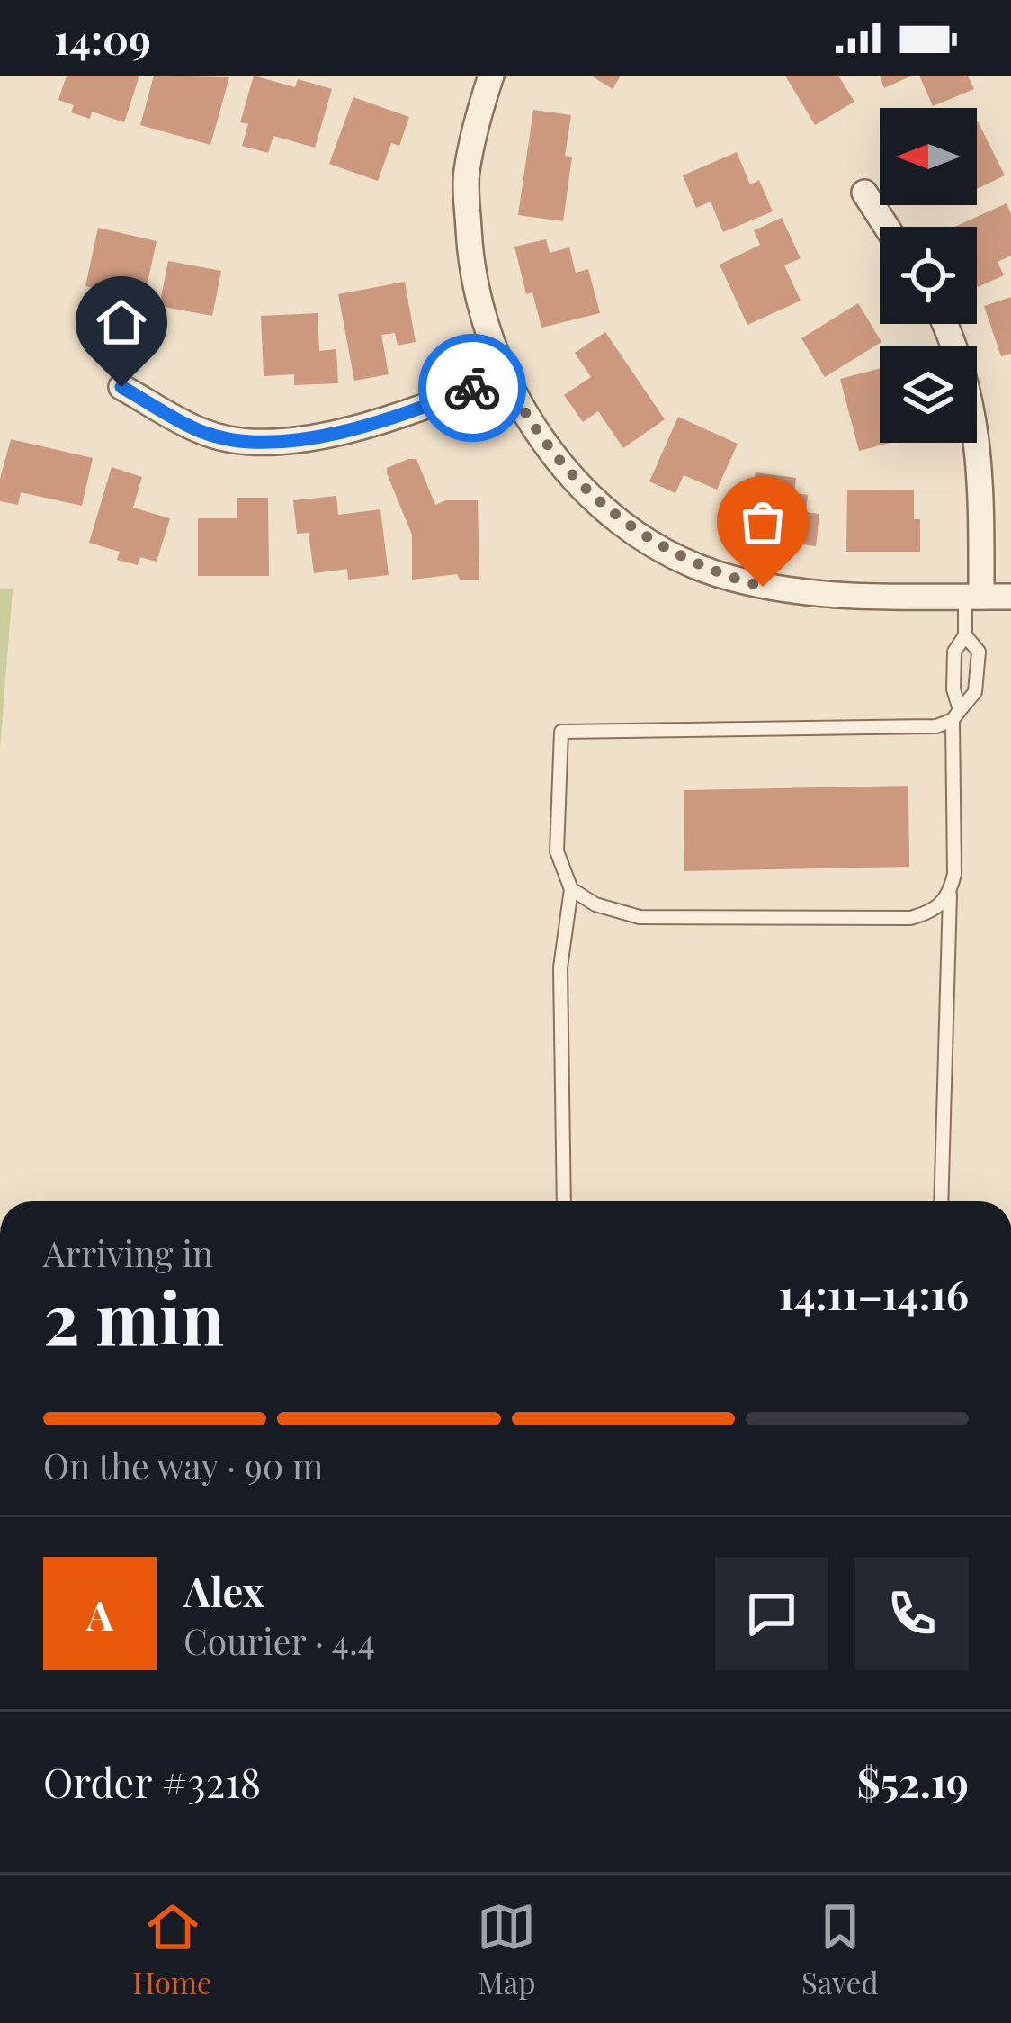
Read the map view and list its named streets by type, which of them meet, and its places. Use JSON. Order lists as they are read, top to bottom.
{
  "north": "left",
  "page": {
    "status": "14:09",
    "heading": ["2 min", "Arriving in", "14:11–14:16"],
    "panel": [
      "Alex",
      "Courier · 4.4",
      "Order #3218",
      "$52.19"
    ],
    "bar": "On the way · 90 m",
    "round": "A",
    "tabs": ["Home", "Map", "Saved"]
  }
}
